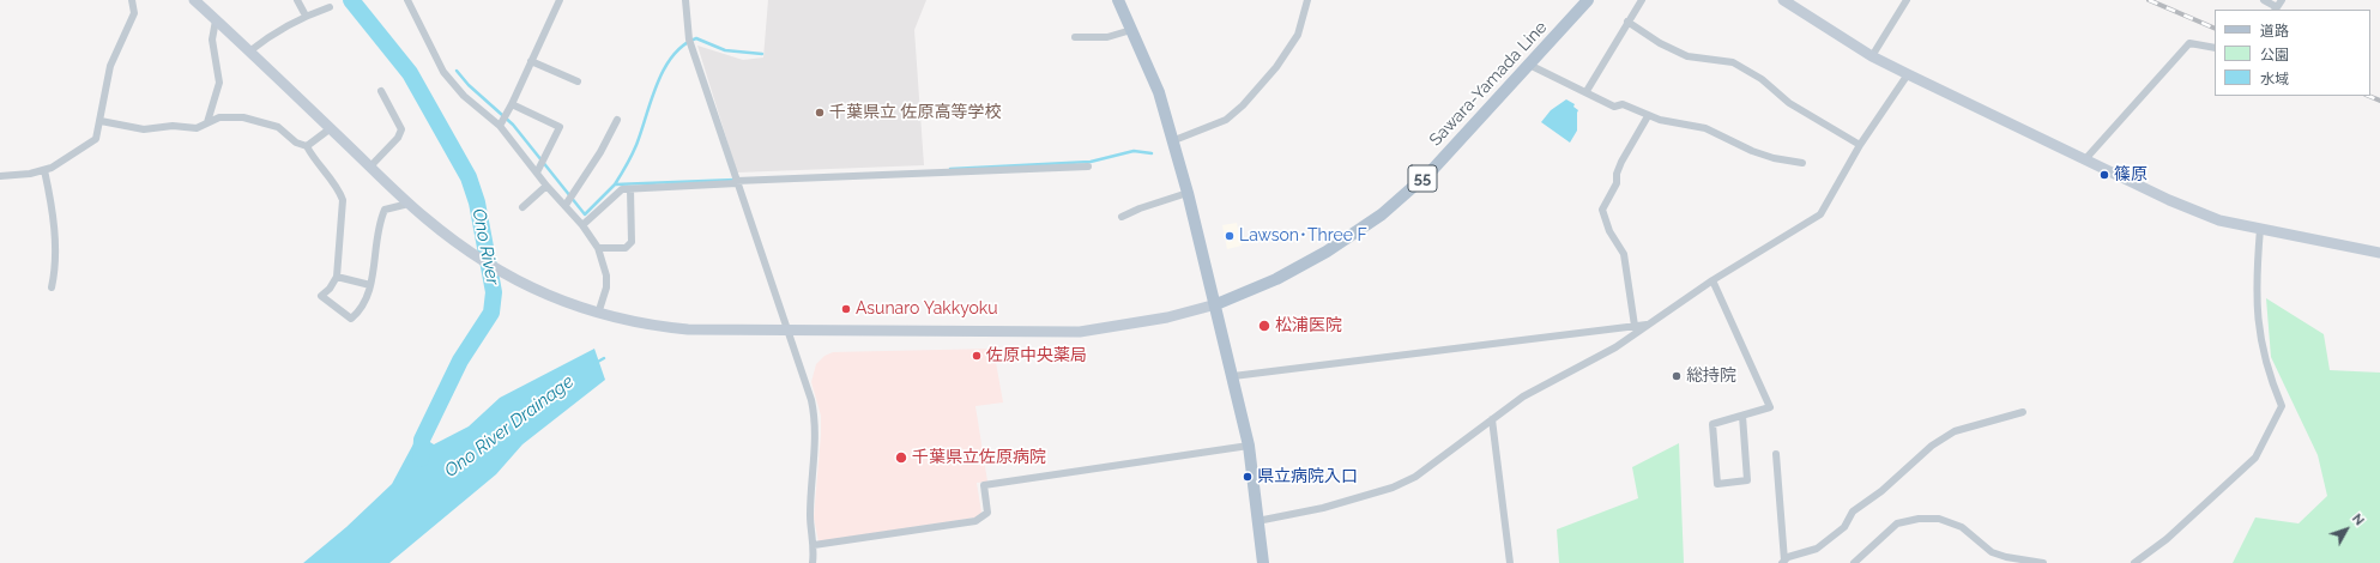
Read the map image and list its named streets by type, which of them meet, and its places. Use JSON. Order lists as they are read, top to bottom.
{
  "streets": {
    "main road": ["Sawara-Yamada Line", "55"]
  },
  "water": ["Ono River", "Ono River Drainage"],
  "places": [
    "千葉県立 佐原高等学校",
    "篠原",
    "Lawson･Three F",
    "Asunaro Yakkyoku",
    "松浦医院",
    "佐原中央薬局",
    "総持院",
    "千葉県立佐原病院",
    "県立病院入口"
  ],
  "legend": ["道路", "公園", "水域"],
  "north": "top right"
}
